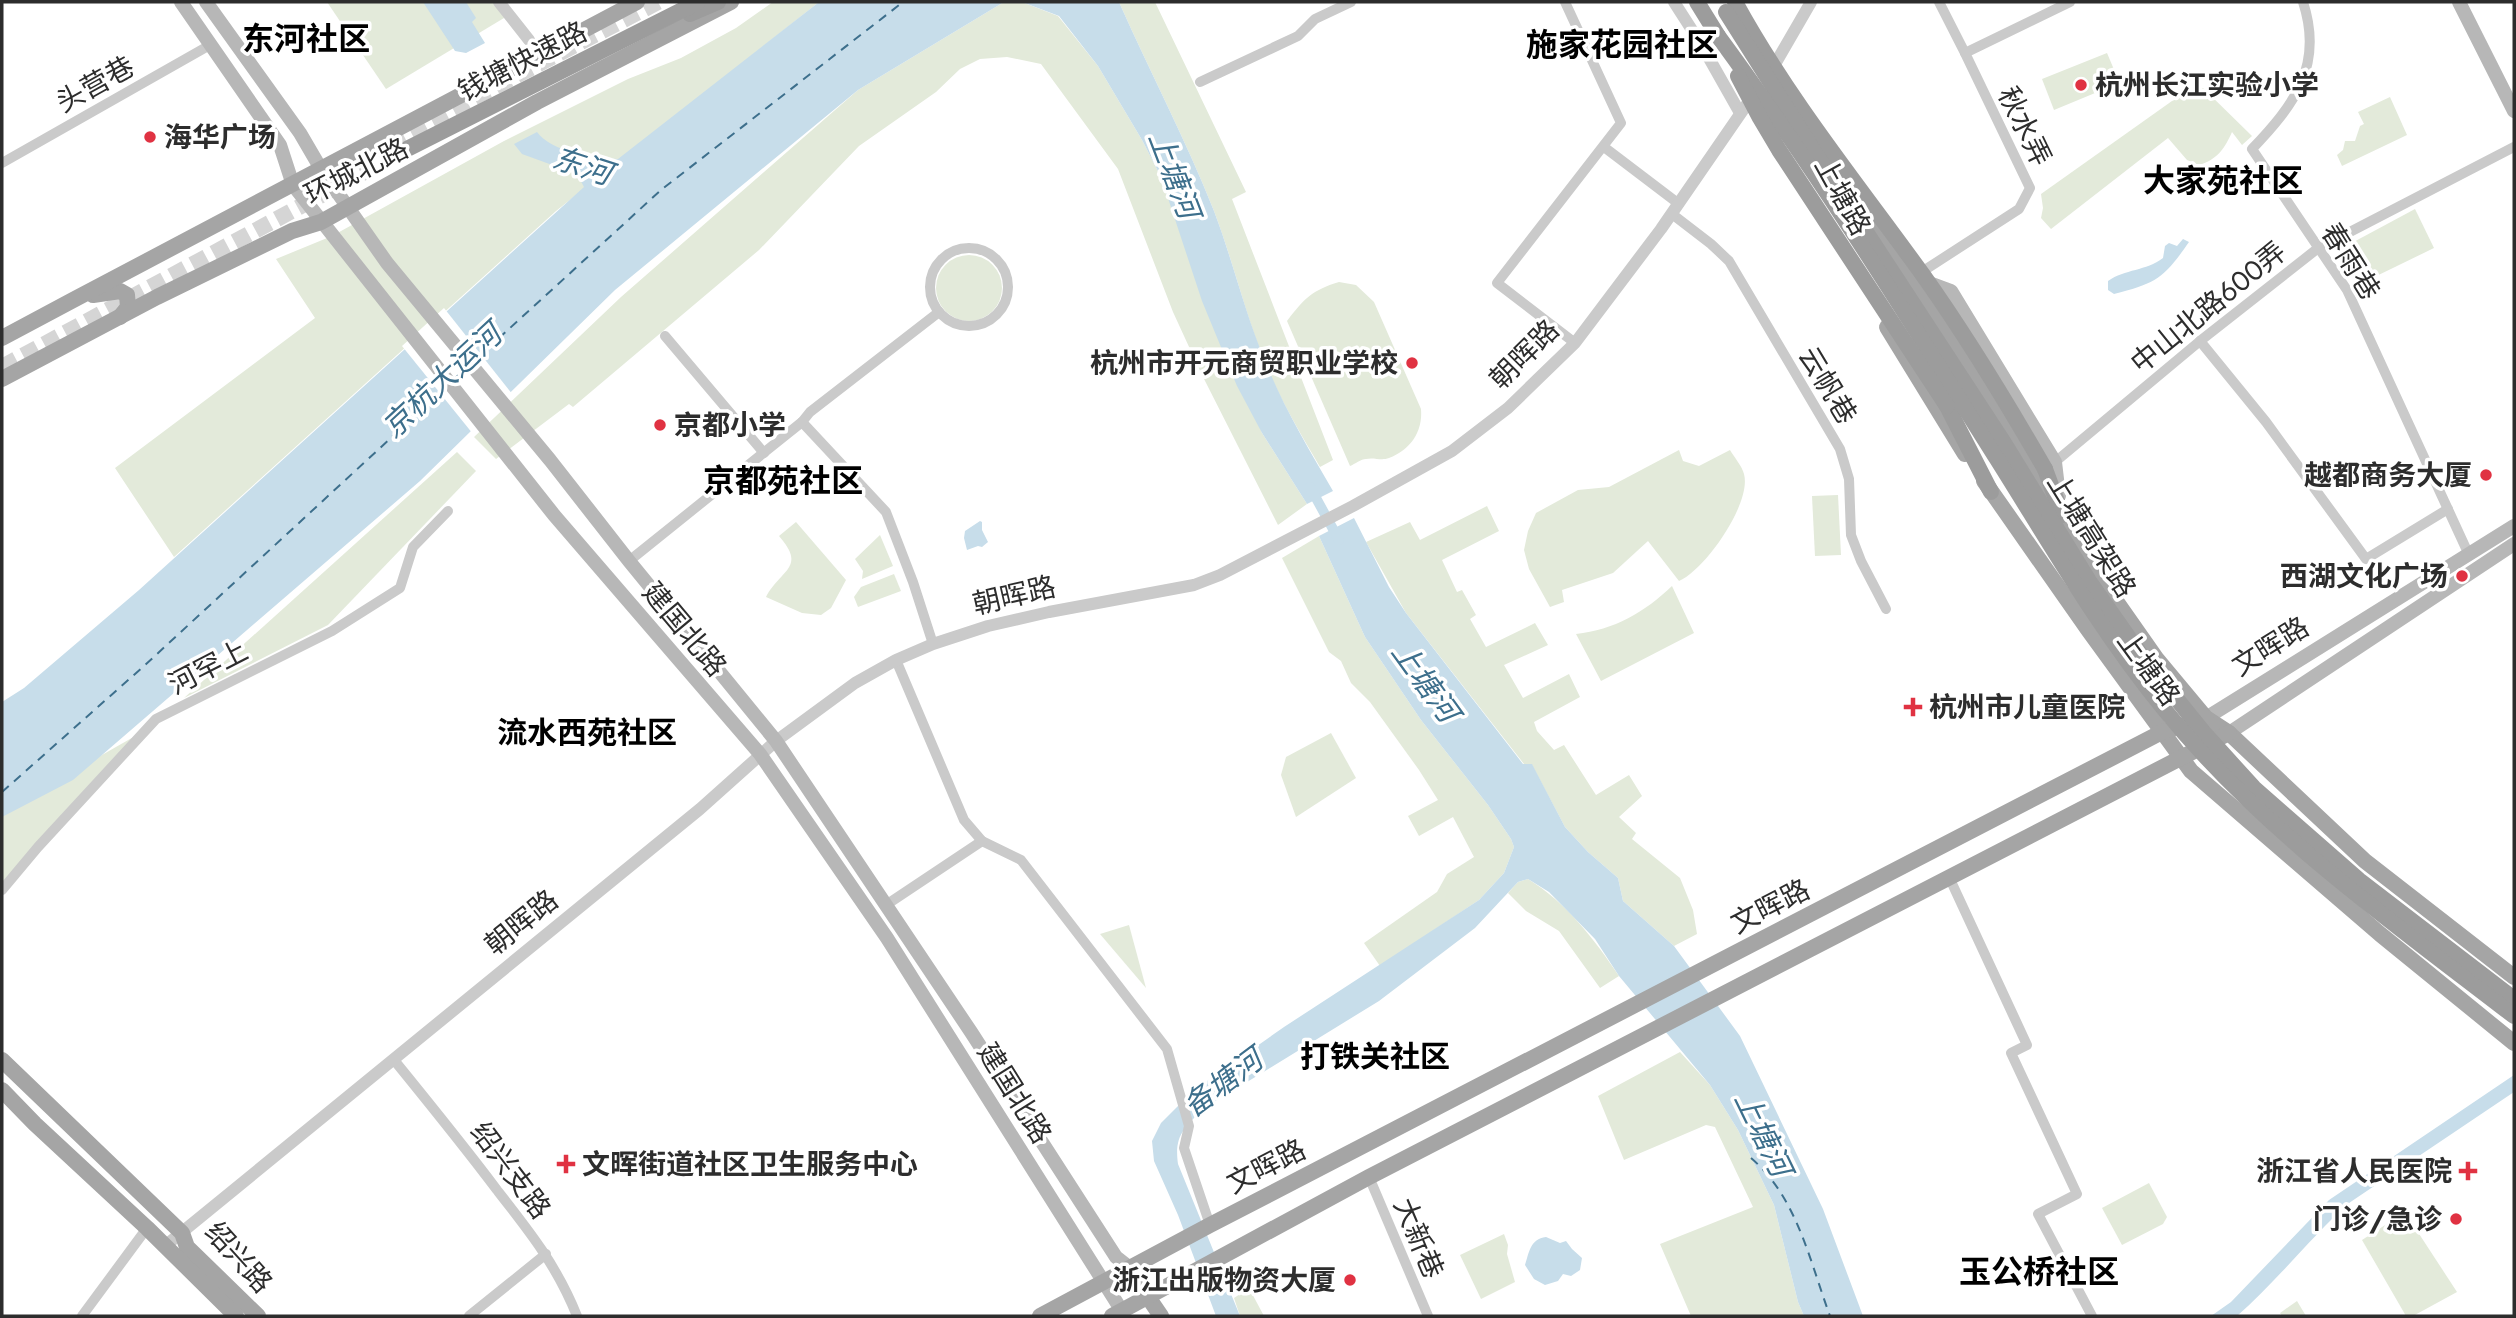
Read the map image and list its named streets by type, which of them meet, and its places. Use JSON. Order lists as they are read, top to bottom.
{
  "streets": {
    "highway": ["钱塘快速路", "上塘高架路"],
    "main road": [
      "环城北路",
      "上塘路",
      "建国北路",
      "文晖路",
      "绍兴路"
    ],
    "street": [
      "头营巷",
      "秋水弄",
      "春雨巷",
      "中山北路600弄",
      "朝晖路",
      "云帆巷",
      "河罕上",
      "绍兴支路",
      "大新巷"
    ]
  },
  "crossings": [
    ["头营巷", "建国北路"],
    ["秋水弄", "上塘路"],
    ["环城北路", "建国北路"],
    ["上塘路", "朝晖路"],
    ["上塘路", "文晖路"],
    ["春雨巷", "中山北路600弄"],
    ["春雨巷", "文晖路"],
    ["朝晖路", "云帆巷"],
    ["朝晖路", "建国北路"],
    ["朝晖路", "绍兴支路"],
    ["朝晖路", "绍兴路"],
    ["建国北路", "文晖路"],
    ["文晖路", "大新巷"]
  ],
  "districts": [
    "东河社区",
    "施家花园社区",
    "大家苑社区",
    "京都苑社区",
    "流水西苑社区",
    "打铁关社区",
    "玉公桥社区"
  ],
  "water": [
    "东河",
    "上塘河",
    "京杭大运河",
    "备塘河"
  ],
  "places": {
    "other": [
      "杭州长江实验小学",
      "海华广场",
      "杭州市开元商贸职业学校",
      "京都小学",
      "越都商务大厦",
      "西湖文化广场",
      "门诊/急诊",
      "浙江出版物资大厦"
    ],
    "health": ["杭州市儿童医院", "文晖街道社区卫生服务中心", "浙江省人民医院"]
  }
}
